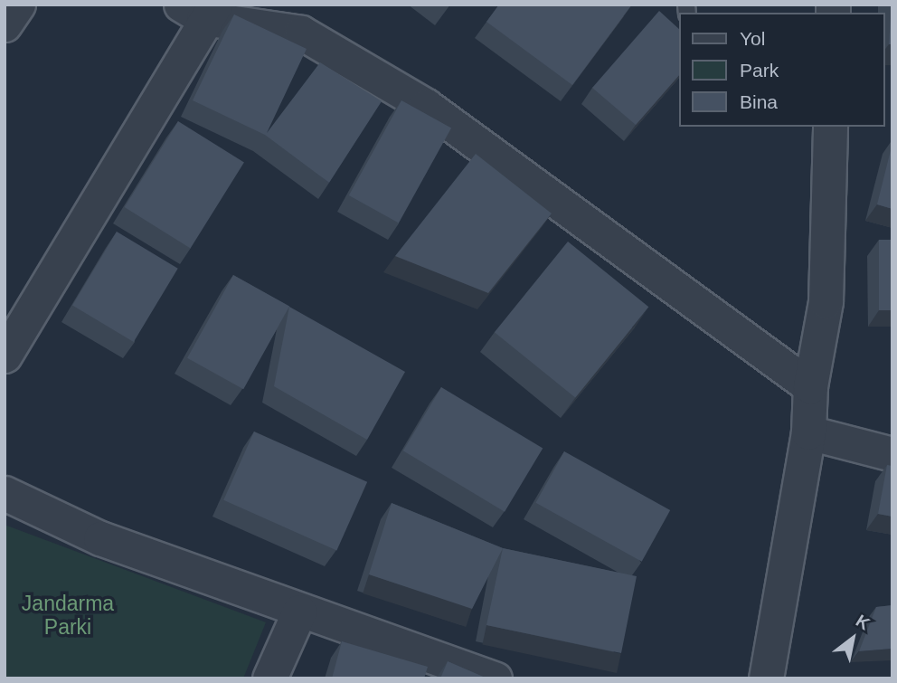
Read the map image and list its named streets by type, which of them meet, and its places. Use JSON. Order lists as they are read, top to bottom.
{
  "parks": ["Jandarma Parki"],
  "legend": ["Yol", "Park", "Bina"],
  "north": "top right"
}
